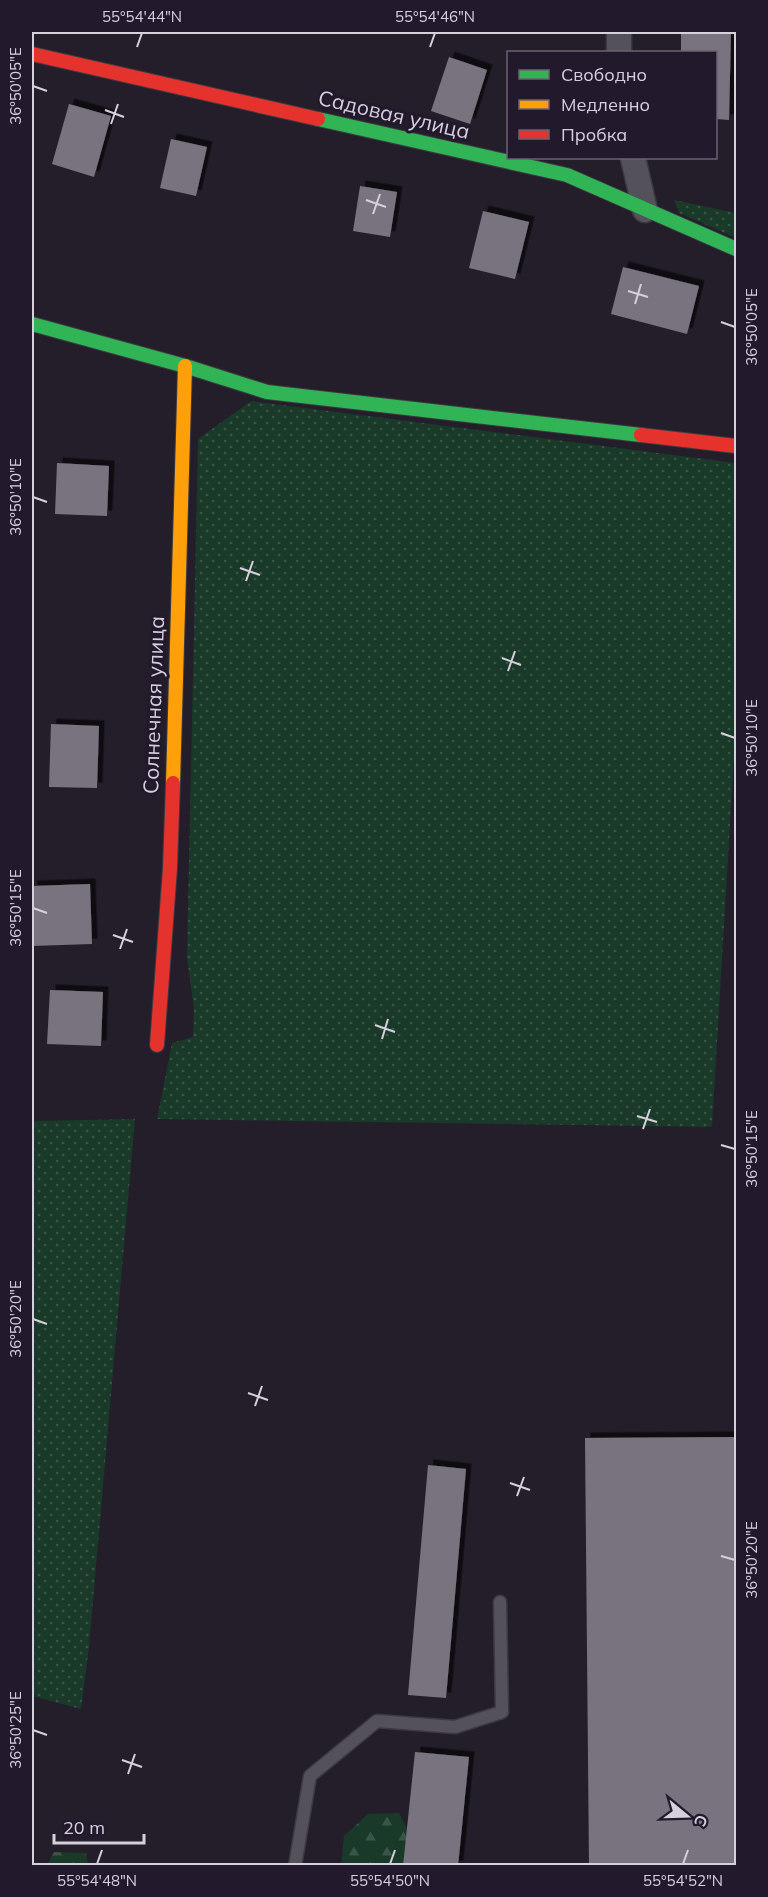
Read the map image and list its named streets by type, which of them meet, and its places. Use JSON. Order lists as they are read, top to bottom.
{
  "streets": {
    "street": ["Садовая улица", "Солнечная улица"]
  },
  "legend": ["Свободно", "Медленно", "Пробка"],
  "scale_bar": "20 m",
  "north": "right",
  "coordinates": [
    "55°54'44\"N",
    "55°54'46\"N",
    "36°50'05\"E",
    "36°50'10\"E",
    "36°50'15\"E",
    "36°50'20\"E",
    "36°50'25\"E",
    "55°54'48\"N",
    "55°54'50\"N",
    "55°54'52\"N"
  ]
}
